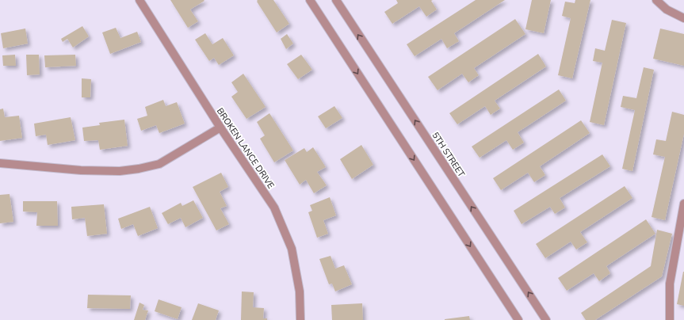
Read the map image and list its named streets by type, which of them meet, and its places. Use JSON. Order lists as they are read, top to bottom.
{
  "streets": {
    "street": ["BROKEN LANCE DRIVE", "5TH STREET"]
  }
}
